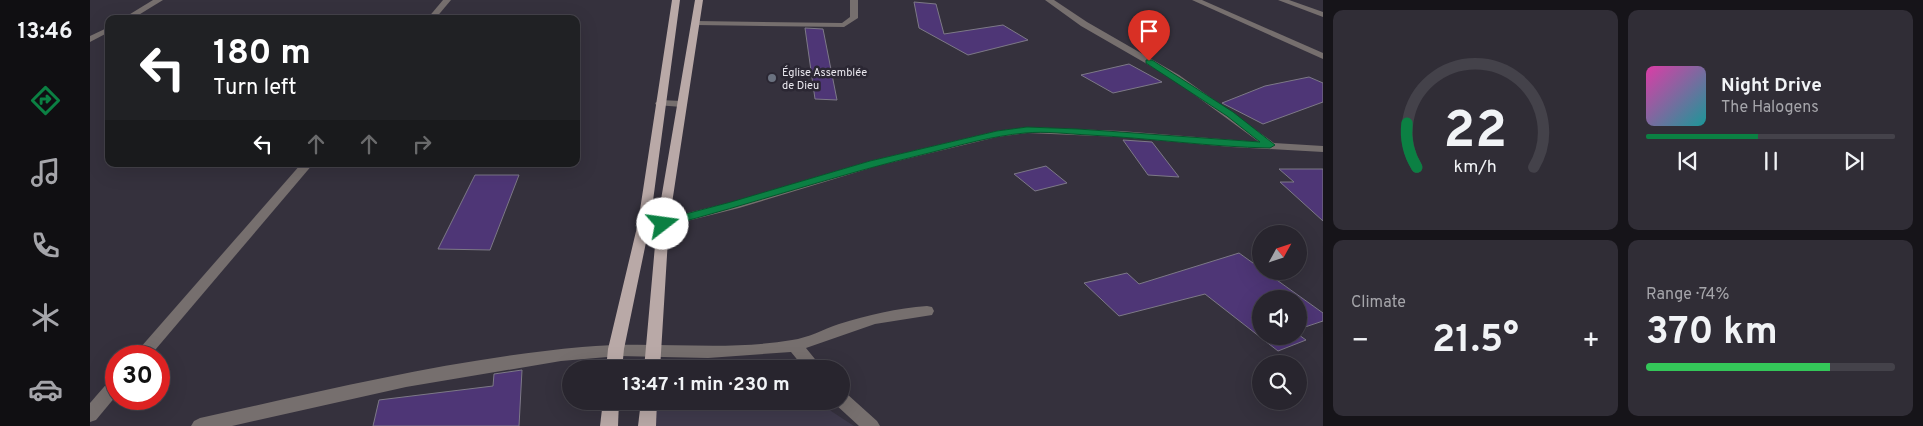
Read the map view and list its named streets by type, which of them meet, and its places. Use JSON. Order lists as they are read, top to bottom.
{
  "places": ["Église Assemblée de Dieu"],
  "north": "top right",
  "page": {
    "tabs": "13:46",
    "turn": ["180 m", "Turn left"],
    "song": ["Night Drive", "The Halogens"],
    "tile": [
      "Climate",
      ["Range · 74%", "370 km"]
    ],
    "heat": ["−", "21.5°", "+"],
    "limit": "30",
    "trip": "13:47 · 1 min · 230 m",
    "gauge": ["22", "km/h"]
  }
}
